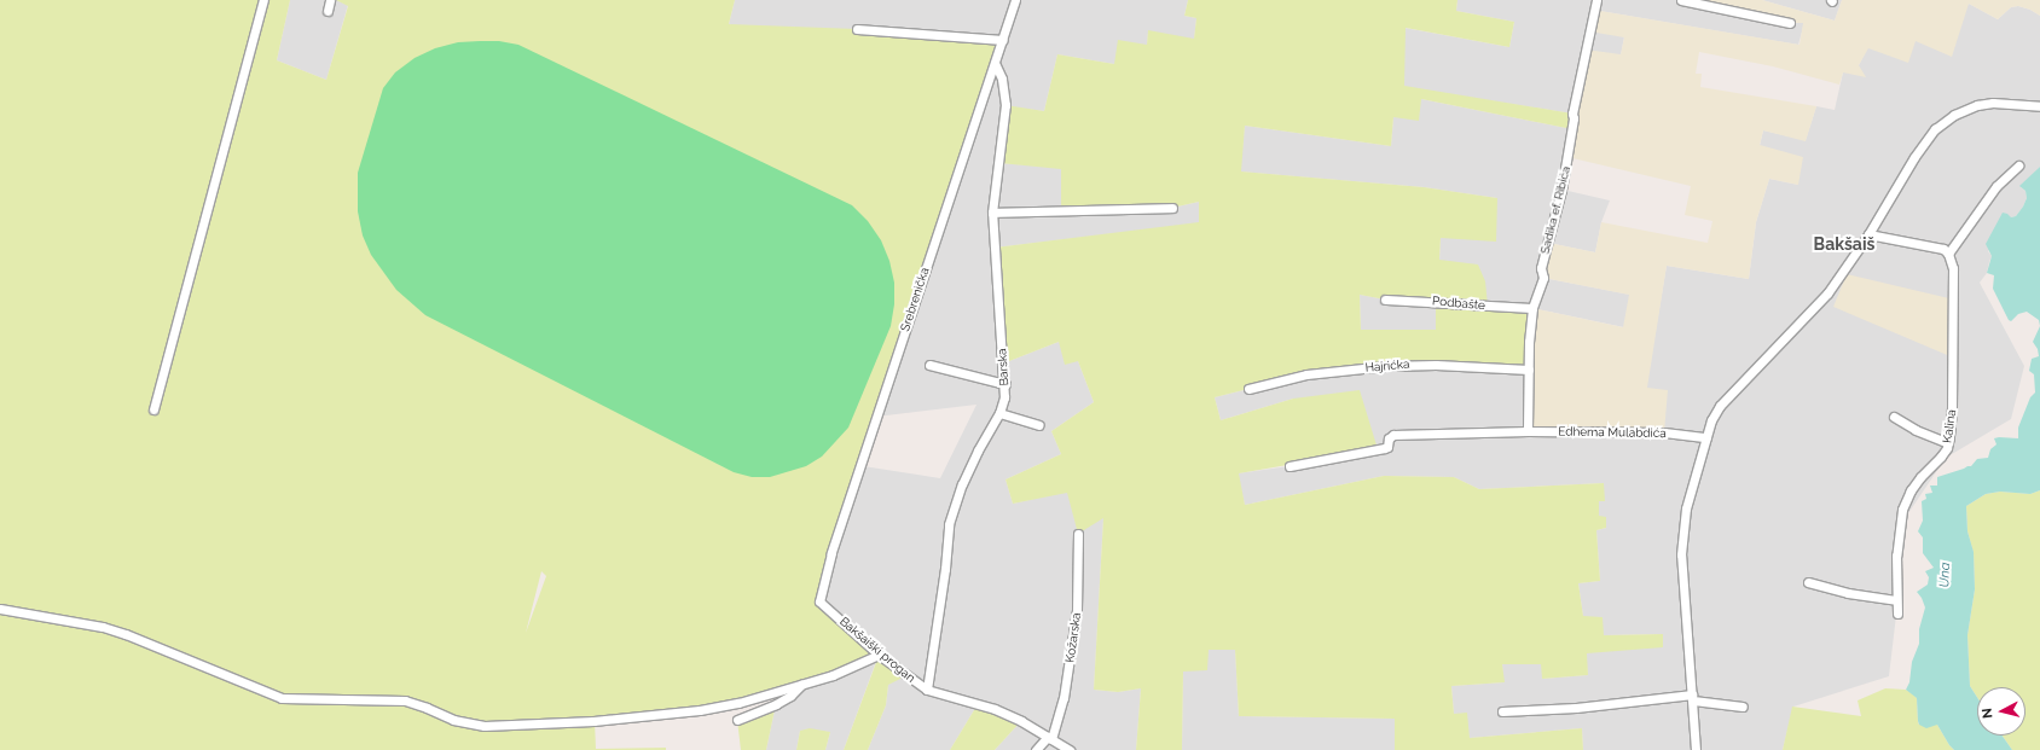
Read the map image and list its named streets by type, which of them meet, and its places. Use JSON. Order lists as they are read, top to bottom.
{
  "streets": {
    "street": [
      "Sadika ef. Ribića",
      "Srebrenička",
      "Podbašte",
      "Hajrićka",
      "Barska",
      "Kalina",
      "Edhema Mulabdića",
      "Kožarska",
      "Bakšaiški progan"
    ]
  },
  "crossings": [
    ["Sadika ef. Ribića", "Podbašte"],
    ["Sadika ef. Ribića", "Hajrićka"],
    ["Sadika ef. Ribića", "Edhema Mulabdića"],
    ["Srebrenička", "Barska"],
    ["Srebrenička", "Bakšaiški progan"],
    ["Barska", "Bakšaiški progan"],
    ["Kožarska", "Bakšaiški progan"]
  ],
  "districts": ["Bakšaiš"],
  "water": ["Una"],
  "north": "left"
}
